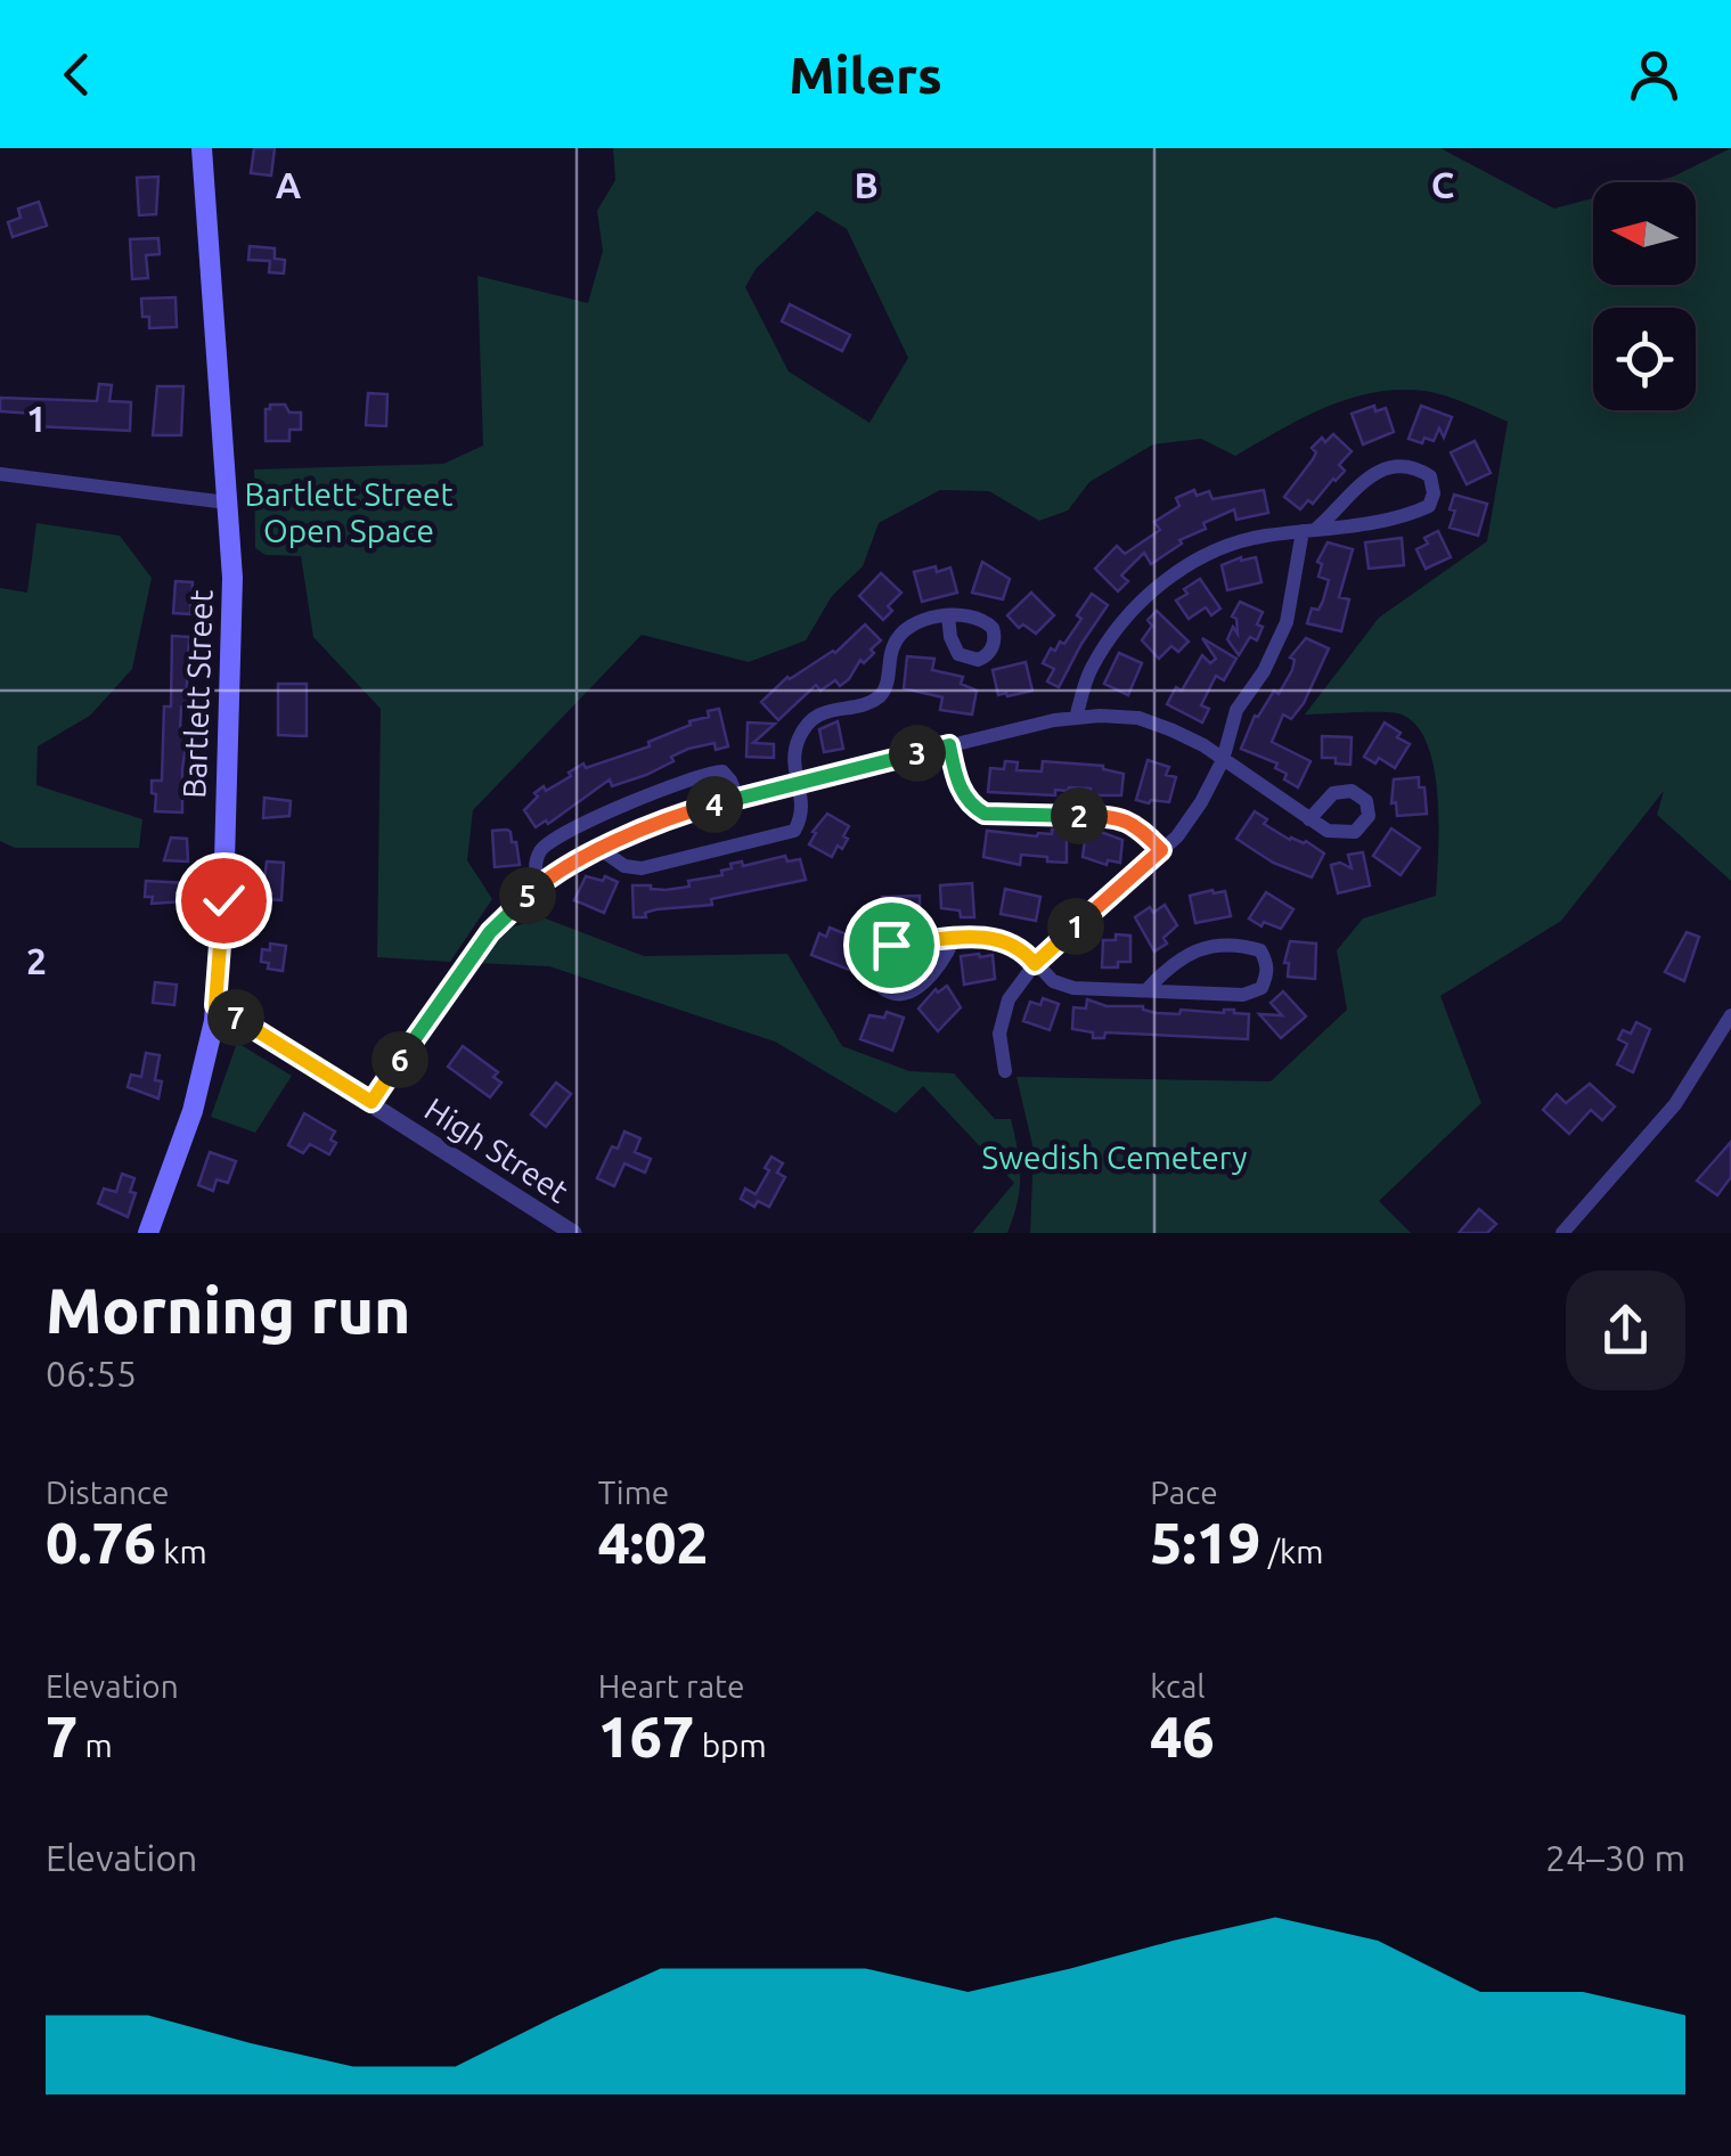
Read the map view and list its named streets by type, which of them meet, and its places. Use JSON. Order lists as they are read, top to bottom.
{
  "streets": {
    "main road": ["Bartlett Street"],
    "street": ["High Street"]
  },
  "crossings": [
    ["Bartlett Street", "High Street"]
  ],
  "parks": ["Bartlett Street Open Space", "Swedish Cemetery"],
  "north": "left",
  "page": {
    "header": "Milers",
    "pins": [
      "3",
      "4",
      "2",
      "5",
      "1",
      "7",
      "6"
    ],
    "heading": ["Morning run", "06:55"],
    "stats": [
      ["Distance", "0.76 km"],
      ["Time", "4:02"],
      ["Pace", "5:19 /km"],
      ["Elevation", "7 m"],
      ["Heart rate", "167 bpm"],
      ["kcal", "46"]
    ],
    "chart": ["Elevation", "24–30 m"]
  },
  "grid": {
    "columns": ["A", "B", "C"],
    "rows": ["1", "2"]
  }
}
